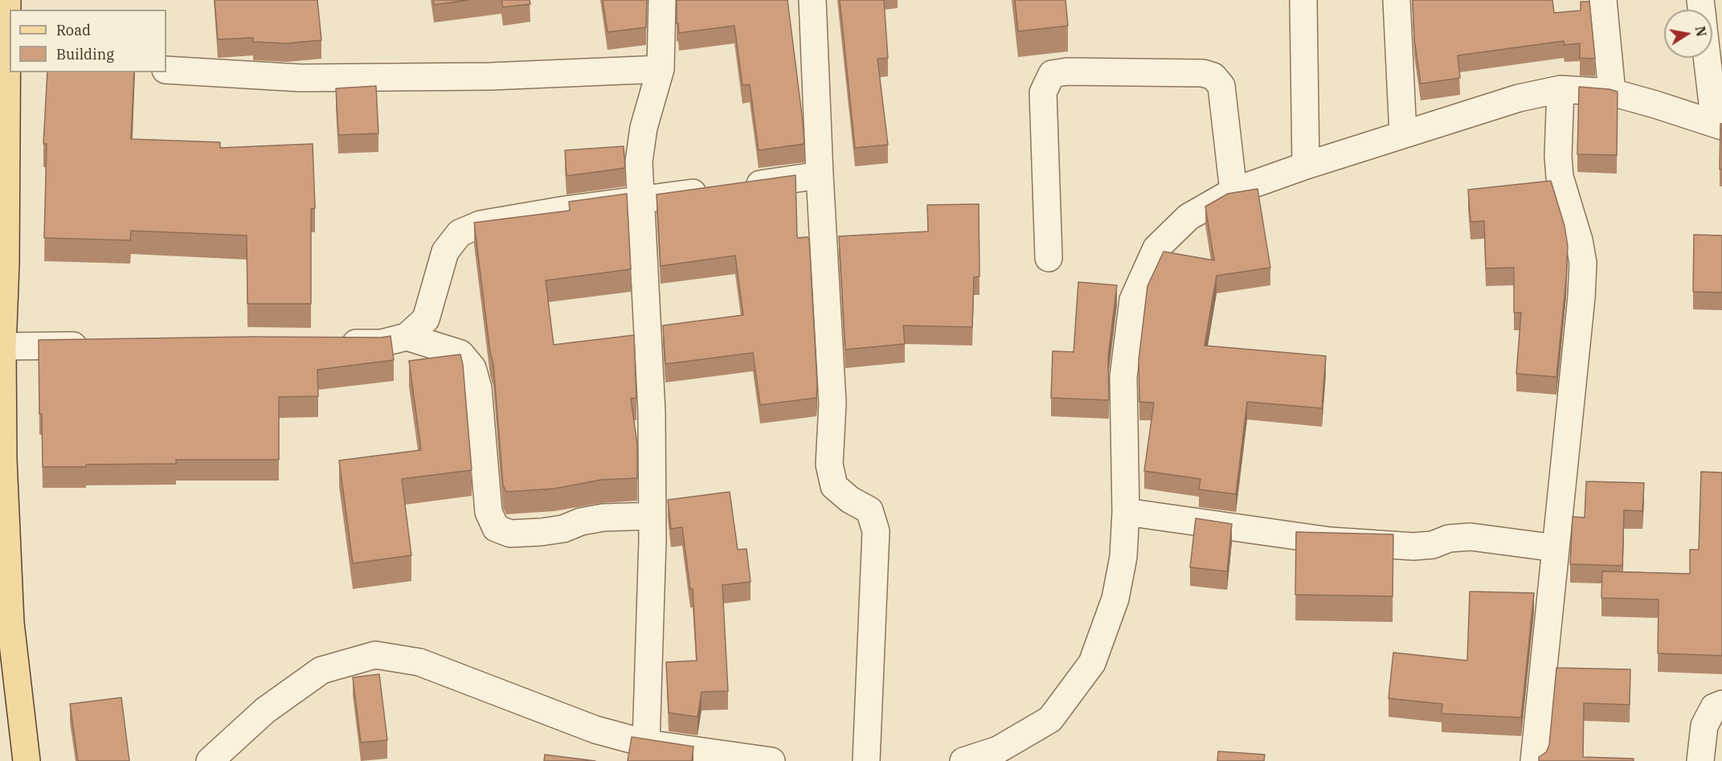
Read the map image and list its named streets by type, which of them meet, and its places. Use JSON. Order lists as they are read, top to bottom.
{
  "legend": ["Road", "Building"],
  "north": "right"
}
